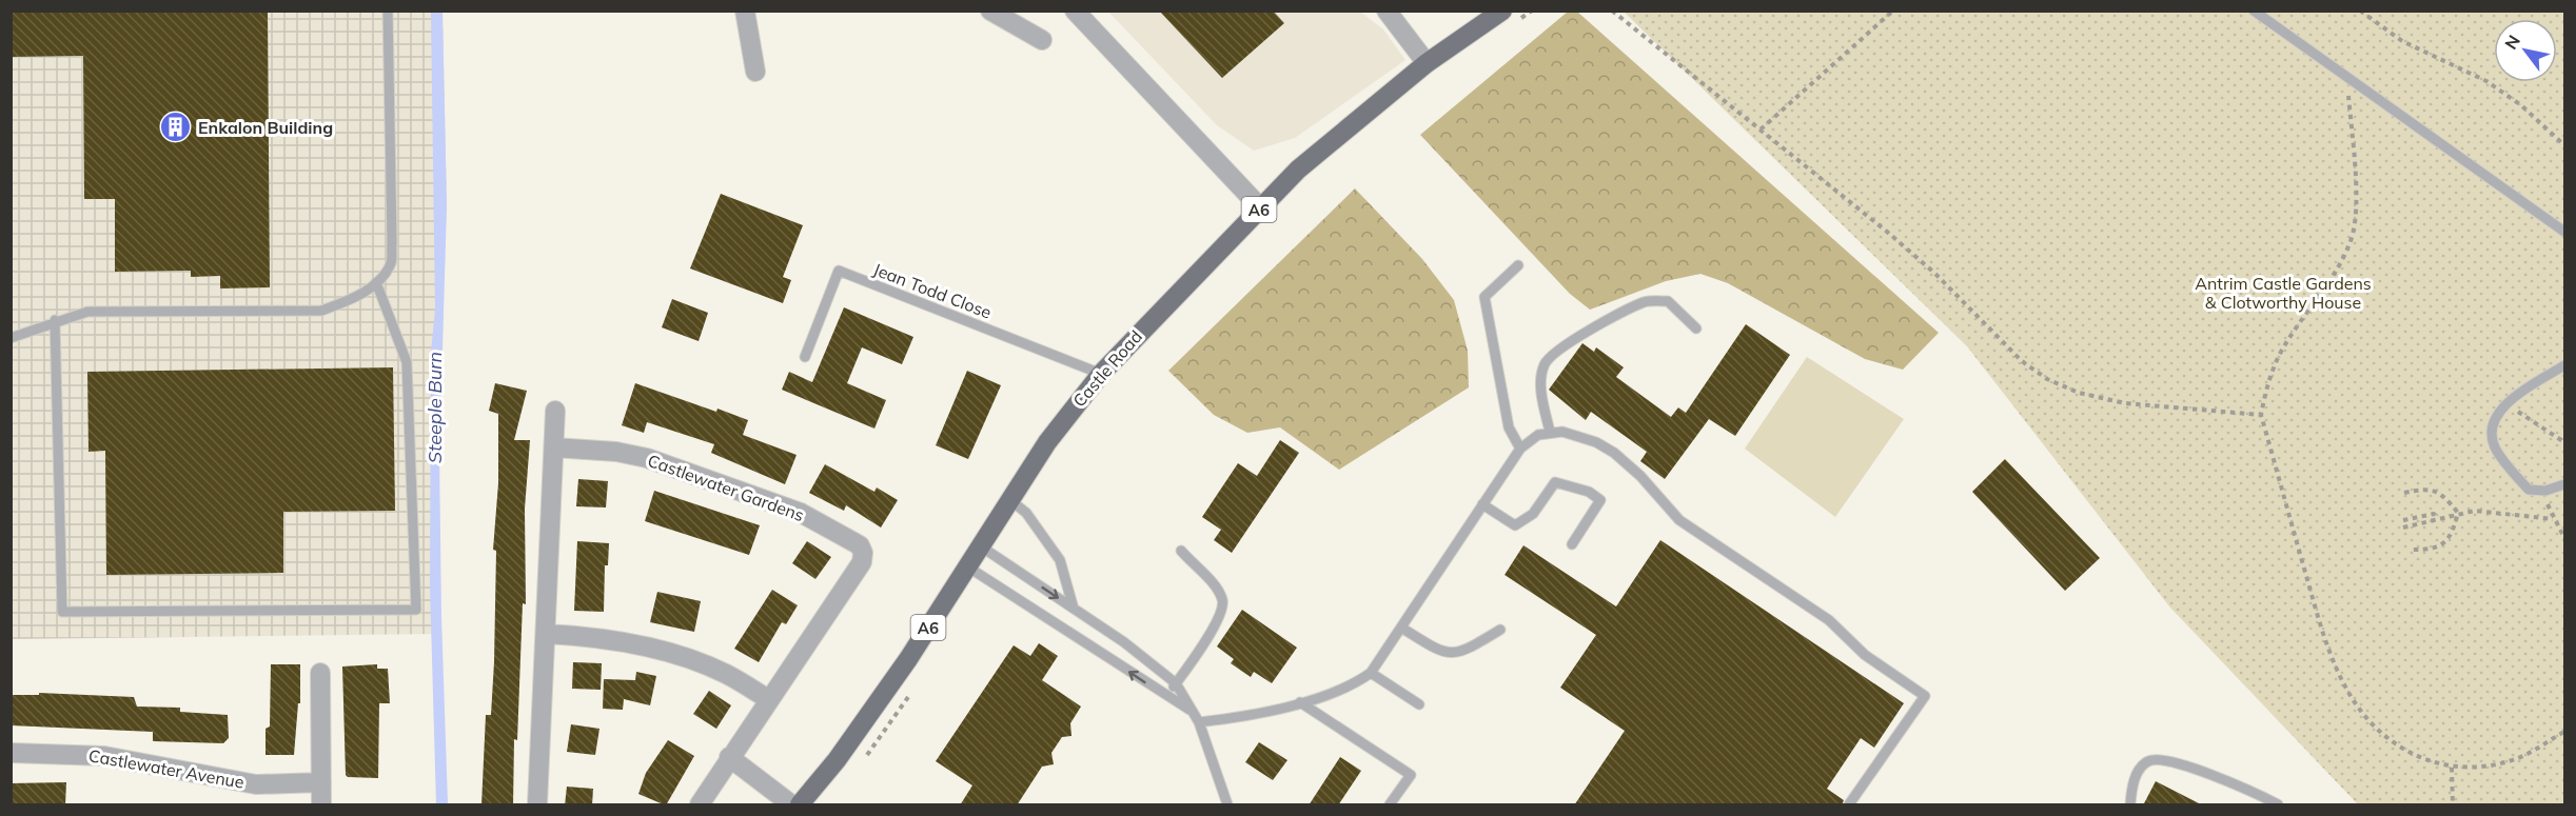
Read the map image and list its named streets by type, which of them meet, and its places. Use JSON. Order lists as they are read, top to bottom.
{
  "streets": {
    "main road": ["A6", "Castle Road"],
    "street": ["Castlewater Gardens", "Castlewater Avenue"],
    "lane": ["Jean Todd Close"]
  },
  "crossings": [
    ["Jean Todd Close", "Castle Road"]
  ],
  "water": ["Steeple Burn"],
  "parks": ["Antrim Castle Gardens & Clotworthy House"],
  "places": {
    "building": ["Enkalon Building"]
  },
  "north": "top left"
}
